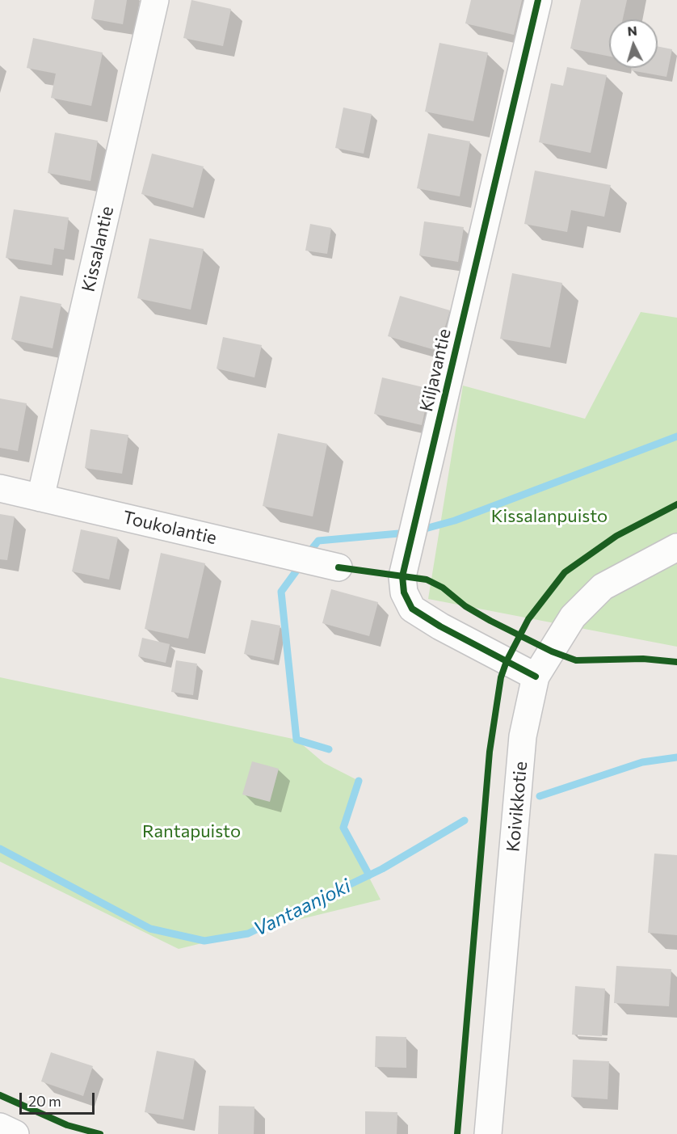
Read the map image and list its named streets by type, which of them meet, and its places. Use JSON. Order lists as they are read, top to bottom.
{
  "streets": {
    "street": [
      "Kissalantie",
      "Kiljavantie",
      "Toukolantie",
      "Koivikkotie"
    ]
  },
  "crossings": [
    ["Kissalantie", "Toukolantie"],
    ["Kiljavantie", "Koivikkotie"]
  ],
  "water": ["Vantaanjoki"],
  "parks": ["Kissalanpuisto", "Rantapuisto"],
  "scale_bar": "20 m",
  "north": "top"
}
